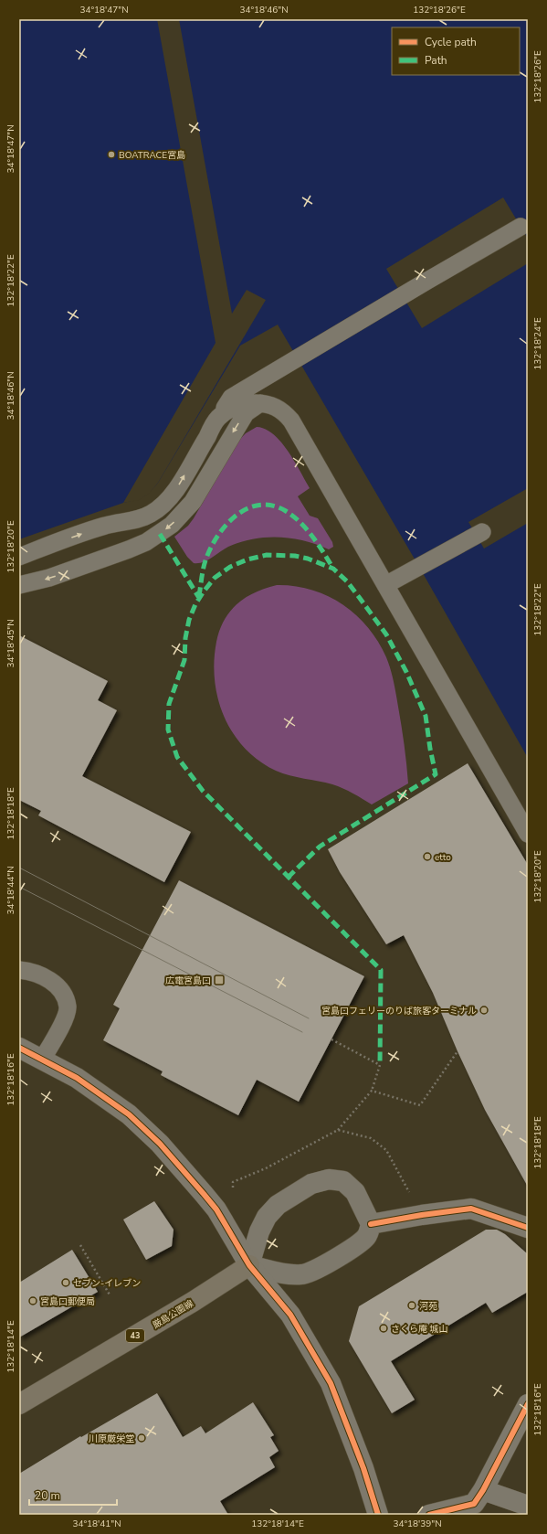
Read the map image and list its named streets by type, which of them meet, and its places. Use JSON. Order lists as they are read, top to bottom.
{
  "streets": {
    "main road": ["厳島公園線", "43"]
  },
  "places": {
    "other": [
      "BOATRACE宮島",
      "etto",
      "宮島口フェリーのりば旅客ターミナル",
      "セブン-イレブン",
      "宮島口郵便局",
      "河苑",
      "さくら庵 城山",
      "川原厳栄堂"
    ],
    "transit": ["広電宮島口"]
  },
  "legend": ["Cycle path", "Path"],
  "scale_bar": "20 m",
  "coordinates": [
    "34°18'47\"N",
    "34°18'46\"N",
    "132°18'26\"E",
    "132°18'22\"E",
    "132°18'24\"E",
    "132°18'20\"E",
    "34°18'45\"N",
    "132°18'18\"E",
    "34°18'44\"N",
    "132°18'16\"E",
    "132°18'14\"E",
    "34°18'41\"N",
    "34°18'39\"N"
  ]
}
